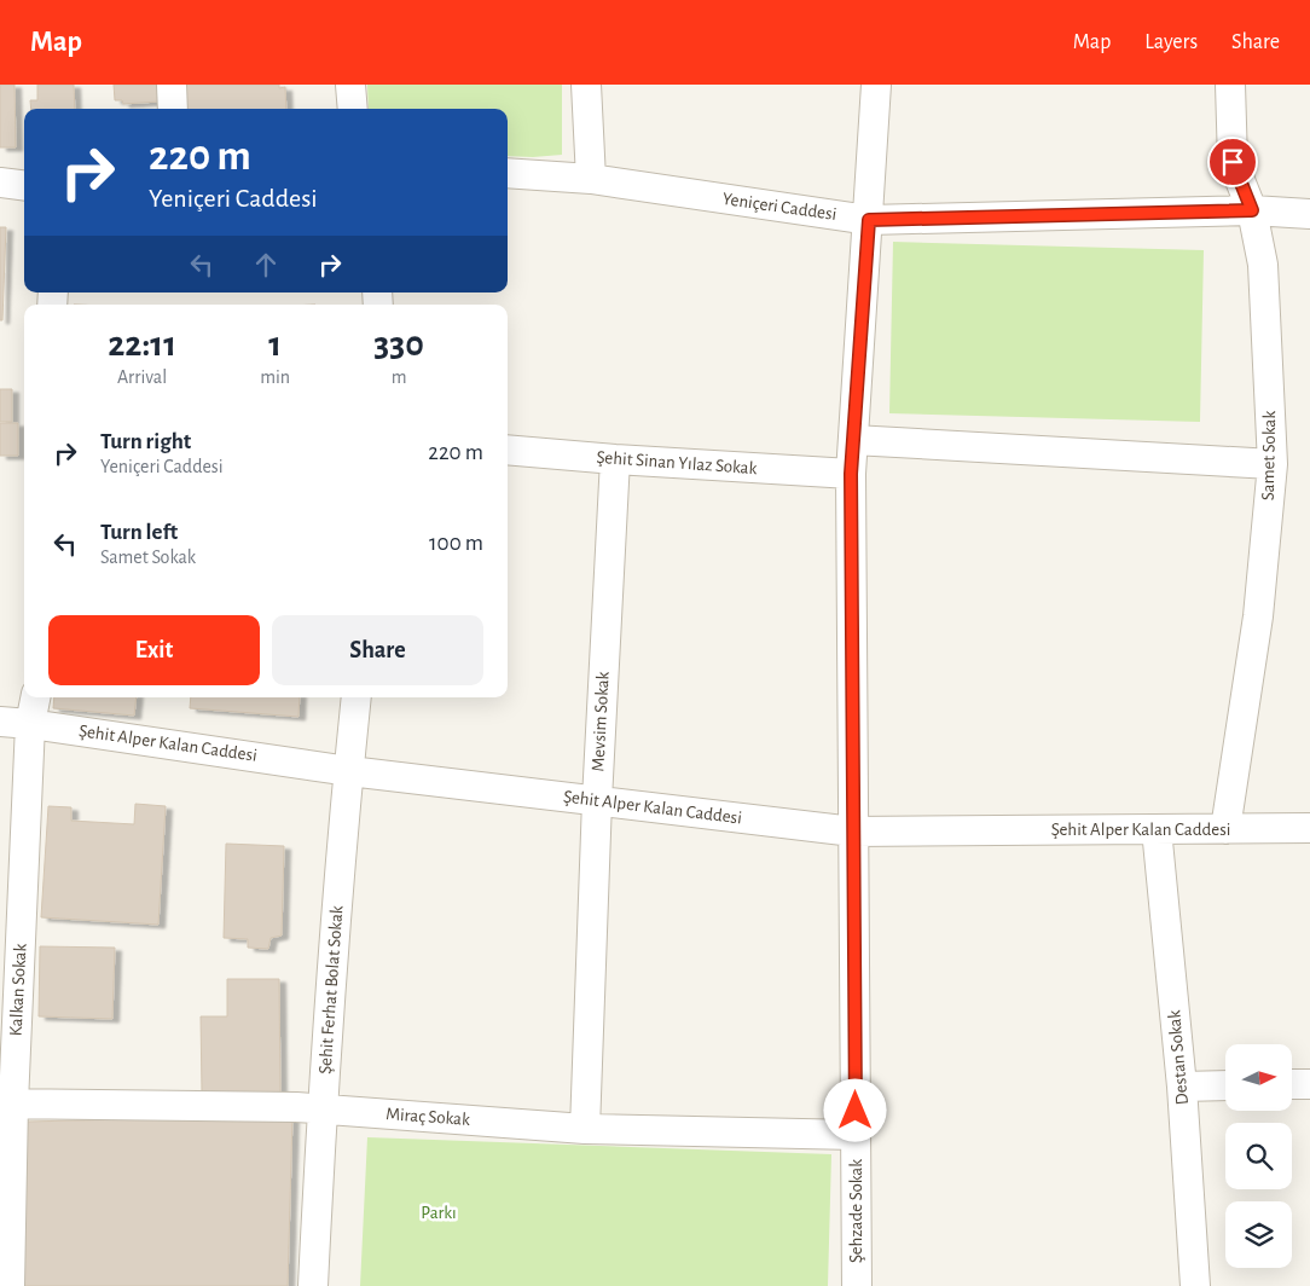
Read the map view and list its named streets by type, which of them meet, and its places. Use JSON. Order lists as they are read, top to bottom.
{
  "streets": {
    "street": [
      "Yeniçeri Caddesi",
      "Samet Sokak",
      "Şehit Sinan Yılaz Sokak",
      "Mevsim Sokak",
      "Şehit Alper Kalan Caddesi",
      "Kalkan Sokak",
      "Şehit Ferhat Bolat Sokak",
      "Destan Sokak",
      "Miraç Sokak",
      "Şehzade Sokak"
    ]
  },
  "crossings": [
    ["Yeniçeri Caddesi", "Samet Sokak"],
    ["Yeniçeri Caddesi", "Şehzade Sokak"],
    ["Samet Sokak", "Şehit Alper Kalan Caddesi"],
    ["Şehit Sinan Yılaz Sokak", "Mevsim Sokak"],
    ["Şehit Sinan Yılaz Sokak", "Şehzade Sokak"],
    ["Mevsim Sokak", "Şehit Alper Kalan Caddesi"],
    ["Mevsim Sokak", "Miraç Sokak"],
    ["Şehit Alper Kalan Caddesi", "Kalkan Sokak"],
    ["Şehit Alper Kalan Caddesi", "Şehit Ferhat Bolat Sokak"],
    ["Şehit Alper Kalan Caddesi", "Destan Sokak"],
    ["Şehit Alper Kalan Caddesi", "Şehzade Sokak"],
    ["Kalkan Sokak", "Miraç Sokak"],
    ["Şehit Ferhat Bolat Sokak", "Miraç Sokak"],
    ["Miraç Sokak", "Şehzade Sokak"]
  ],
  "parks": ["Parkı"],
  "north": "right",
  "page": {
    "header": "Map",
    "nav": ["Map", "Layers", "Share"],
    "turn": ["220 m", "Yeniçeri Caddesi"],
    "eta": [
      "22:11",
      "Arrival",
      "1",
      "min",
      "330",
      "m"
    ],
    "list": [
      {
        "name": "Turn right",
        "note": "Yeniçeri Caddesi",
        "value": "220 m"
      },
      {
        "name": "Turn left",
        "note": "Samet Sokak",
        "value": "100 m"
      }
    ],
    "buttons": ["Exit", "Share"]
  }
}
